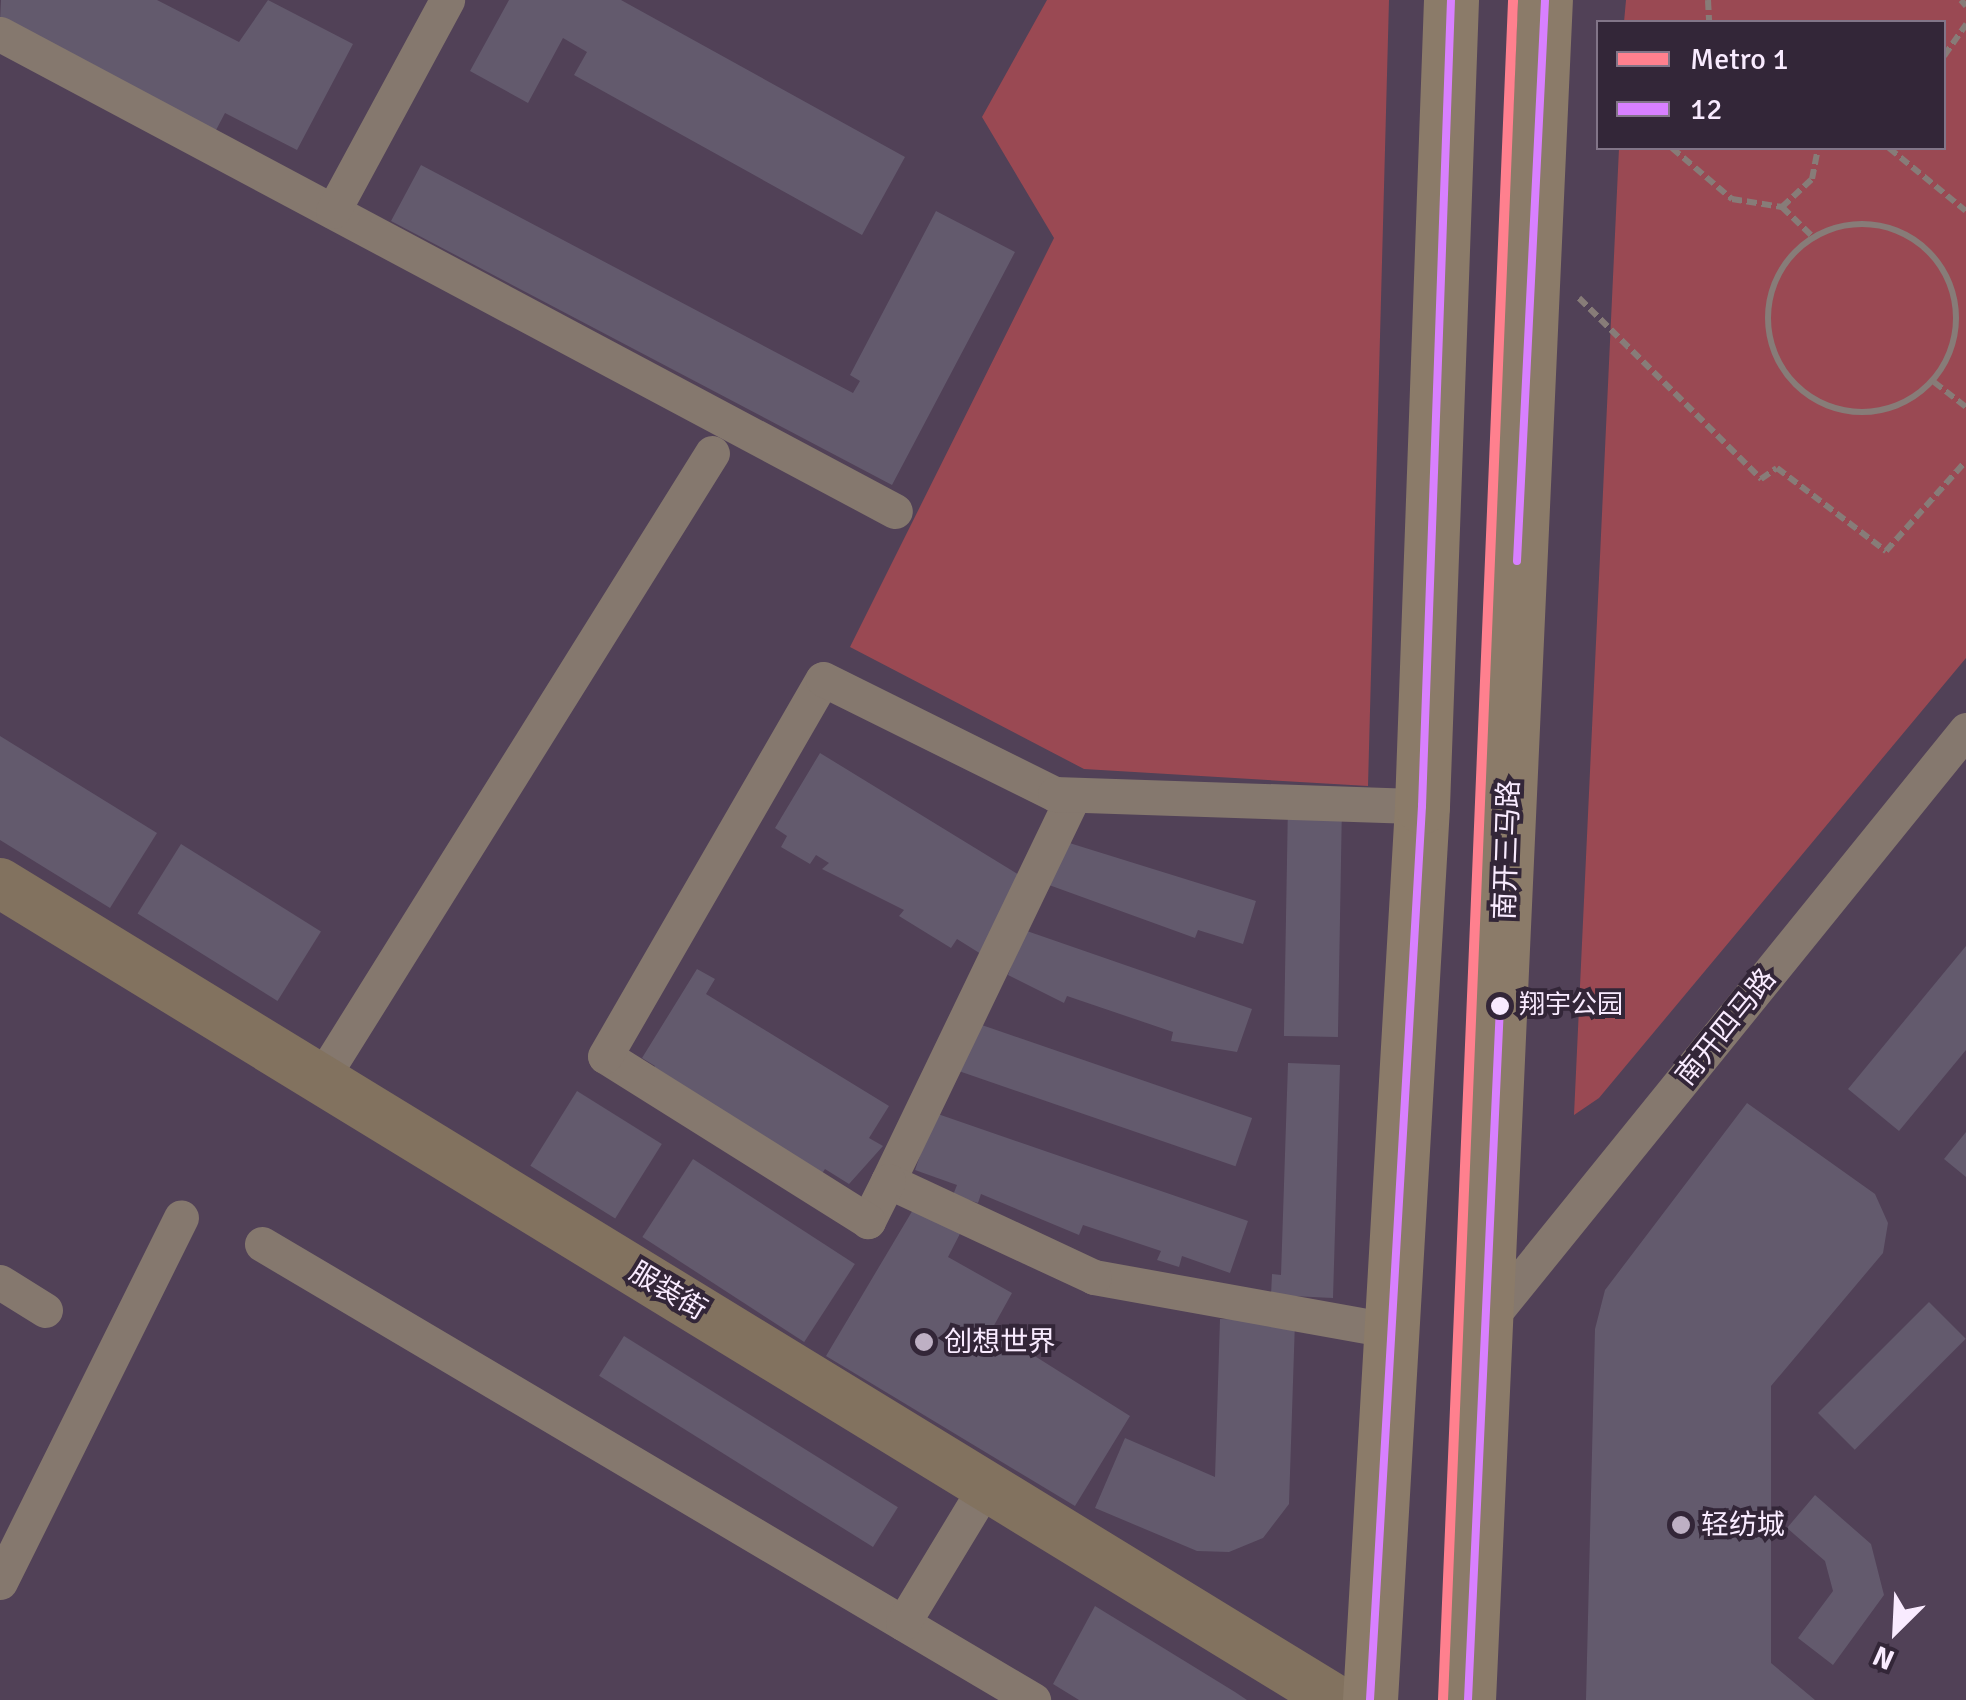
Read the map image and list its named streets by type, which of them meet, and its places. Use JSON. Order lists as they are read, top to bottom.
{
  "streets": {
    "main road": ["南开三马路"],
    "street": ["南开四马路", "服装街"]
  },
  "crossings": [
    ["南开三马路", "南开四马路"]
  ],
  "places": ["翔宇公园", "创想世界", "轻纺城"],
  "lines": ["metro line 1", "transit line 12"],
  "legend": ["Metro 1", "12"],
  "north": "bottom left"
}
